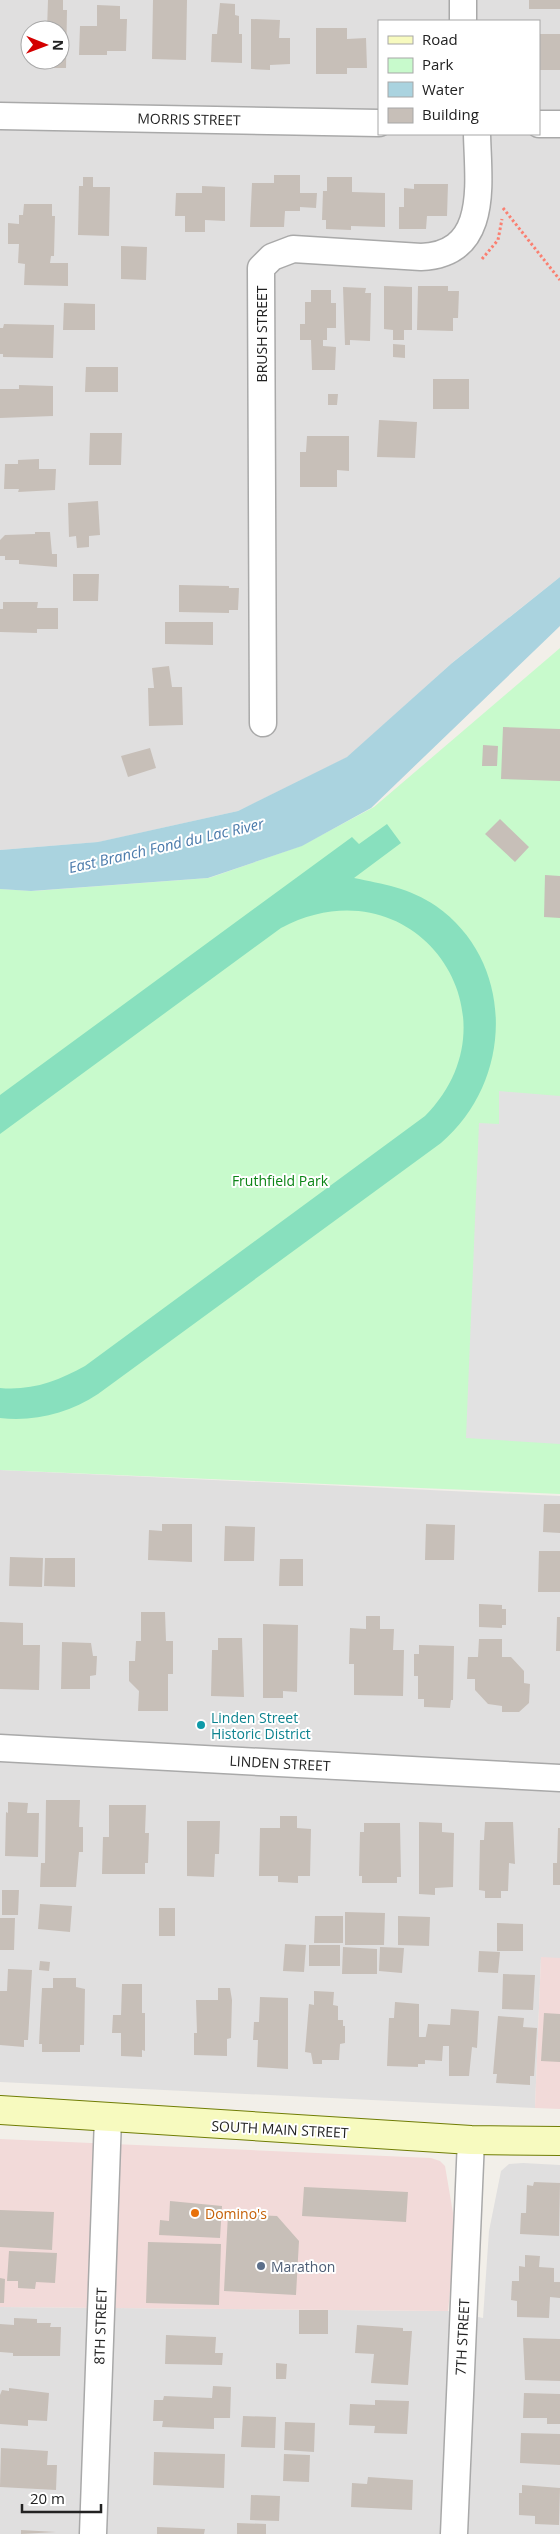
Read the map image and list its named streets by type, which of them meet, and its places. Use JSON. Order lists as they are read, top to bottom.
{
  "streets": {
    "main road": ["SOUTH MAIN STREET"],
    "street": [
      "MORRIS STREET",
      "BRUSH STREET",
      "LINDEN STREET",
      "8TH STREET",
      "7TH STREET"
    ]
  },
  "crossings": [
    ["SOUTH MAIN STREET", "8TH STREET"],
    ["SOUTH MAIN STREET", "7TH STREET"]
  ],
  "water": ["East Branch Fond du Lac River"],
  "parks": ["Fruthfield Park"],
  "places": ["Linden Street Historic District", "Domino's", "Marathon"],
  "legend": [
    "Road",
    "Park",
    "Water",
    "Building"
  ],
  "scale_bar": "20 m",
  "north": "right"
}
